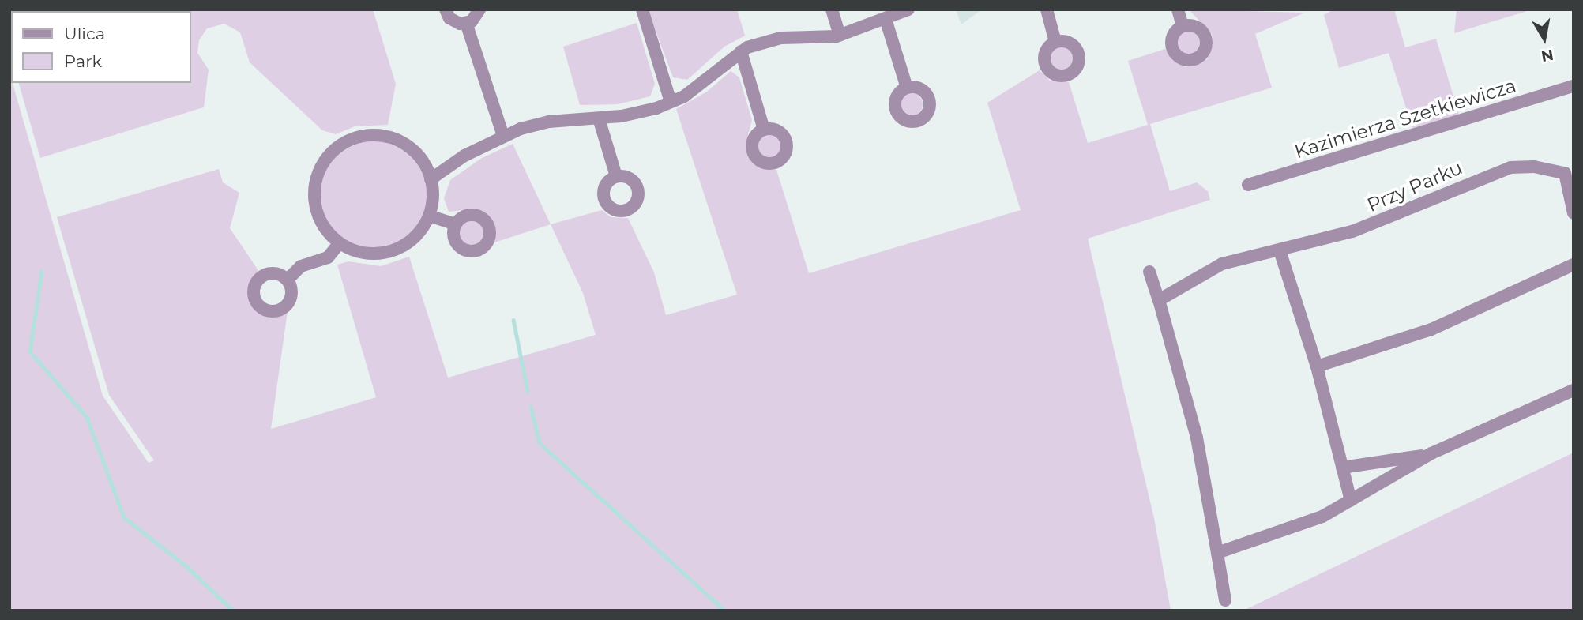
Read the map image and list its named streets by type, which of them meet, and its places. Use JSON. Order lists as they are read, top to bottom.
{
  "streets": {
    "street": ["Kazimierza Szetkiewicza", "Przy Parku"]
  },
  "legend": ["Ulica", "Park"],
  "north": "bottom"
}
